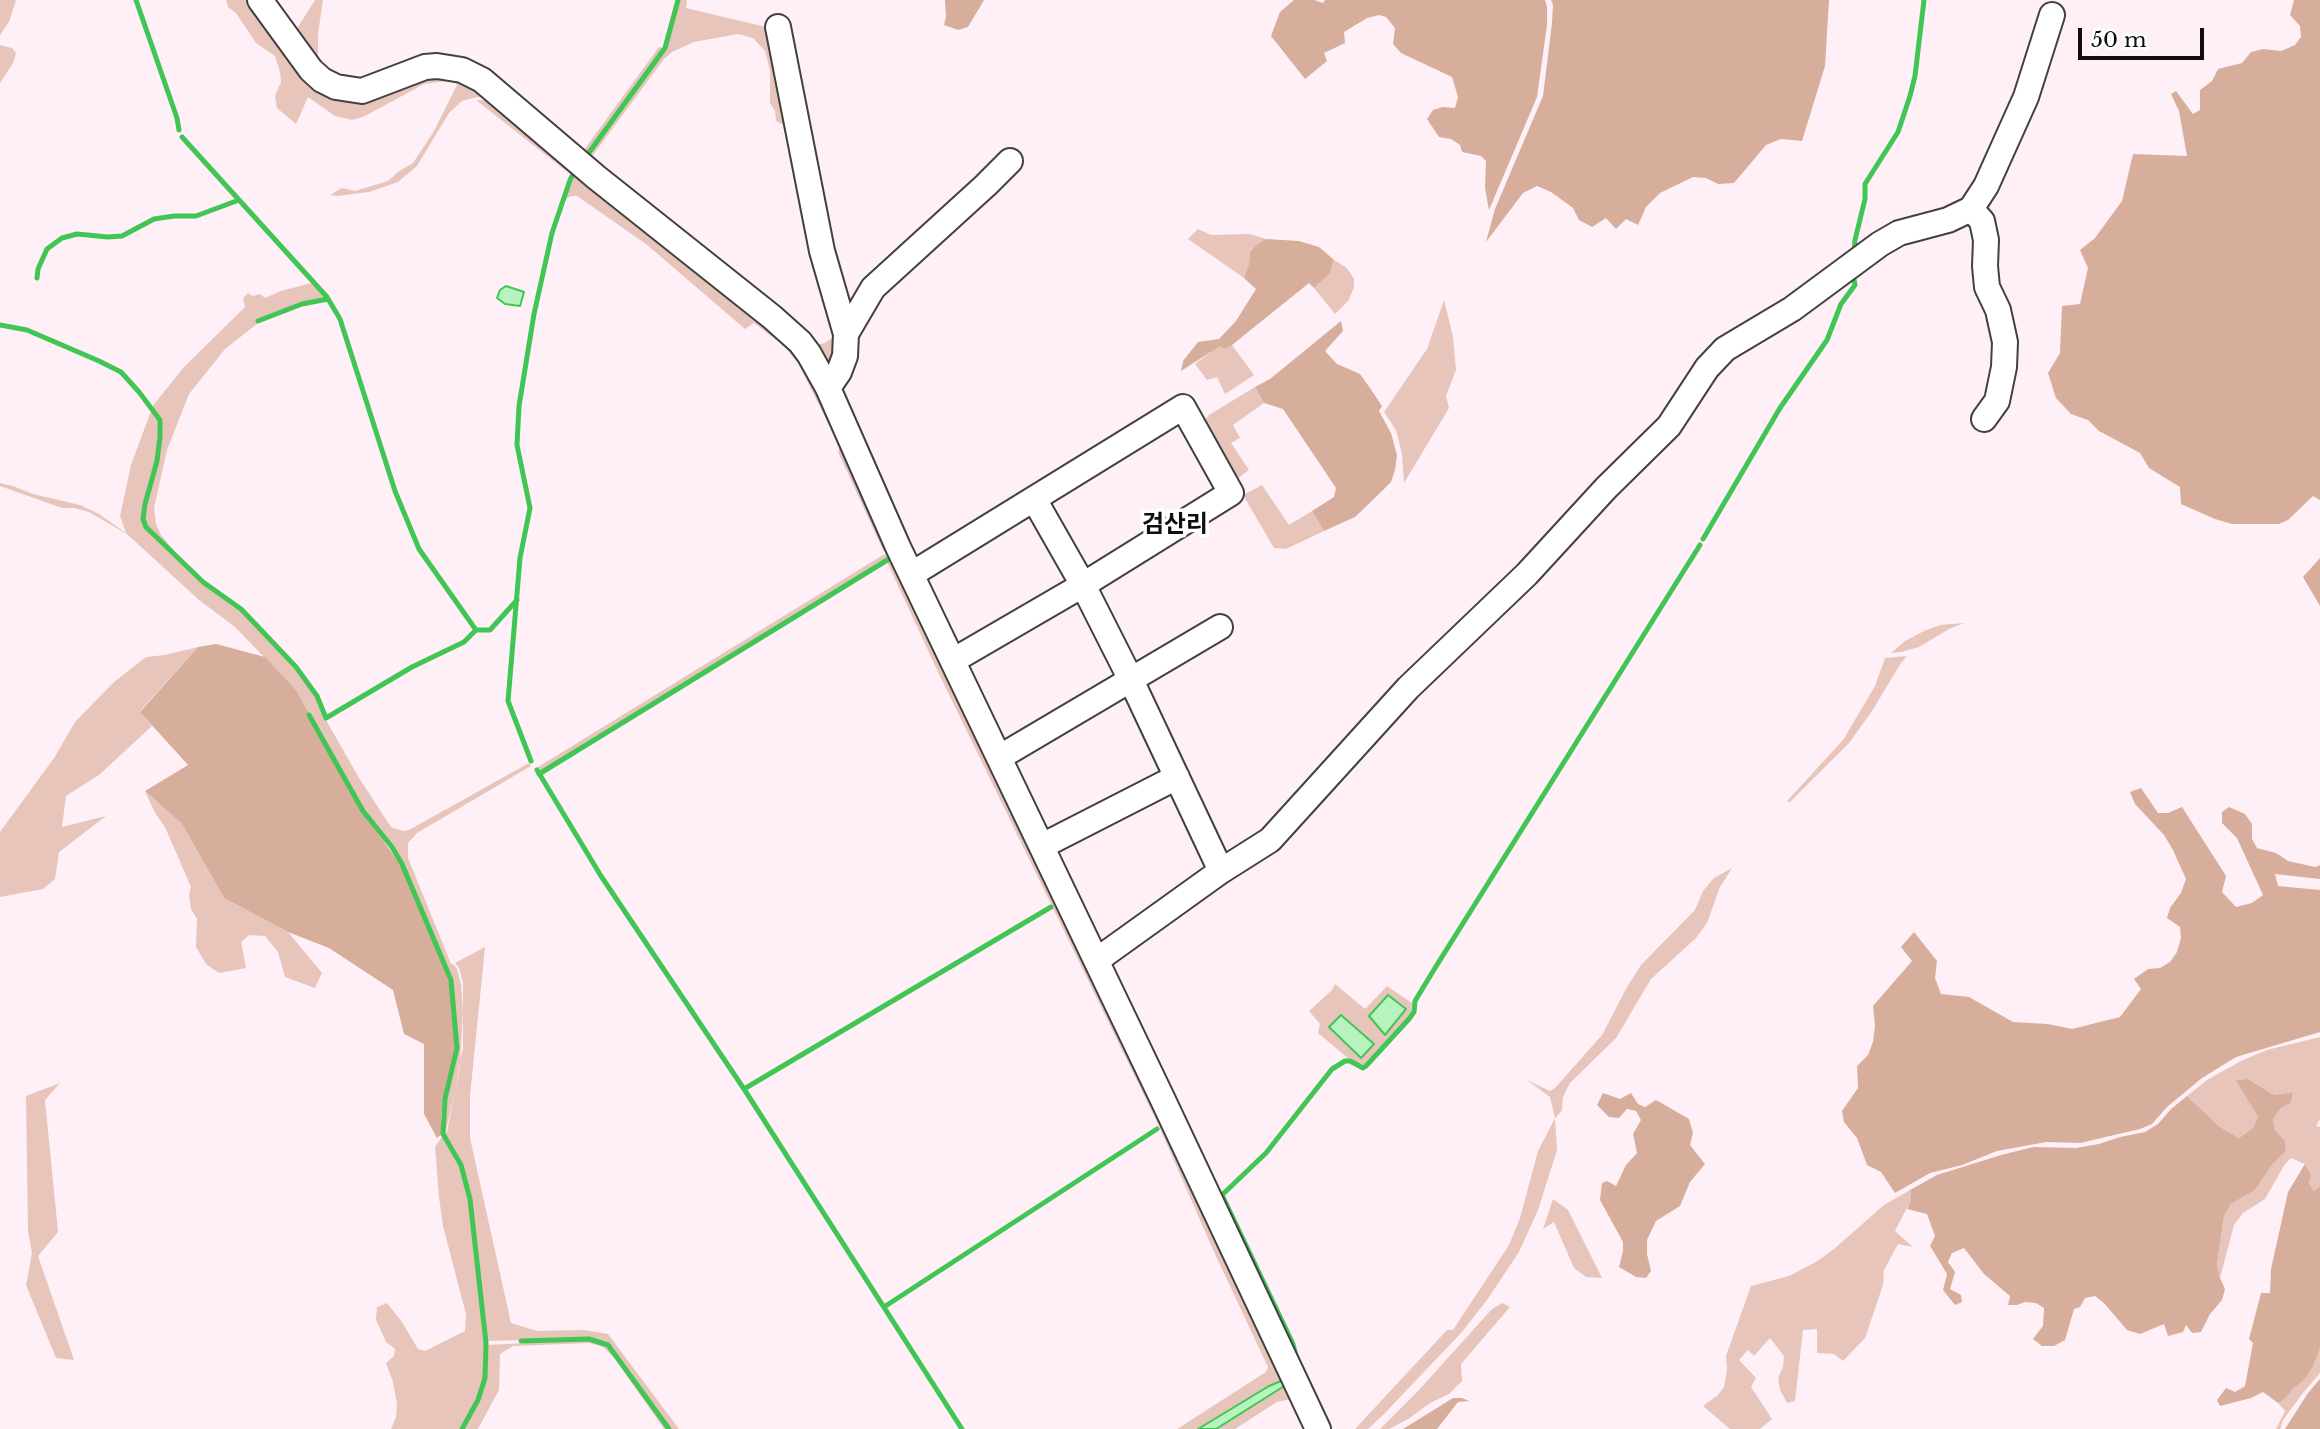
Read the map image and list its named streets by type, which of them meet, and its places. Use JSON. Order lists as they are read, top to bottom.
{
  "districts": ["검산리"],
  "scale_bar": "50 m"
}
